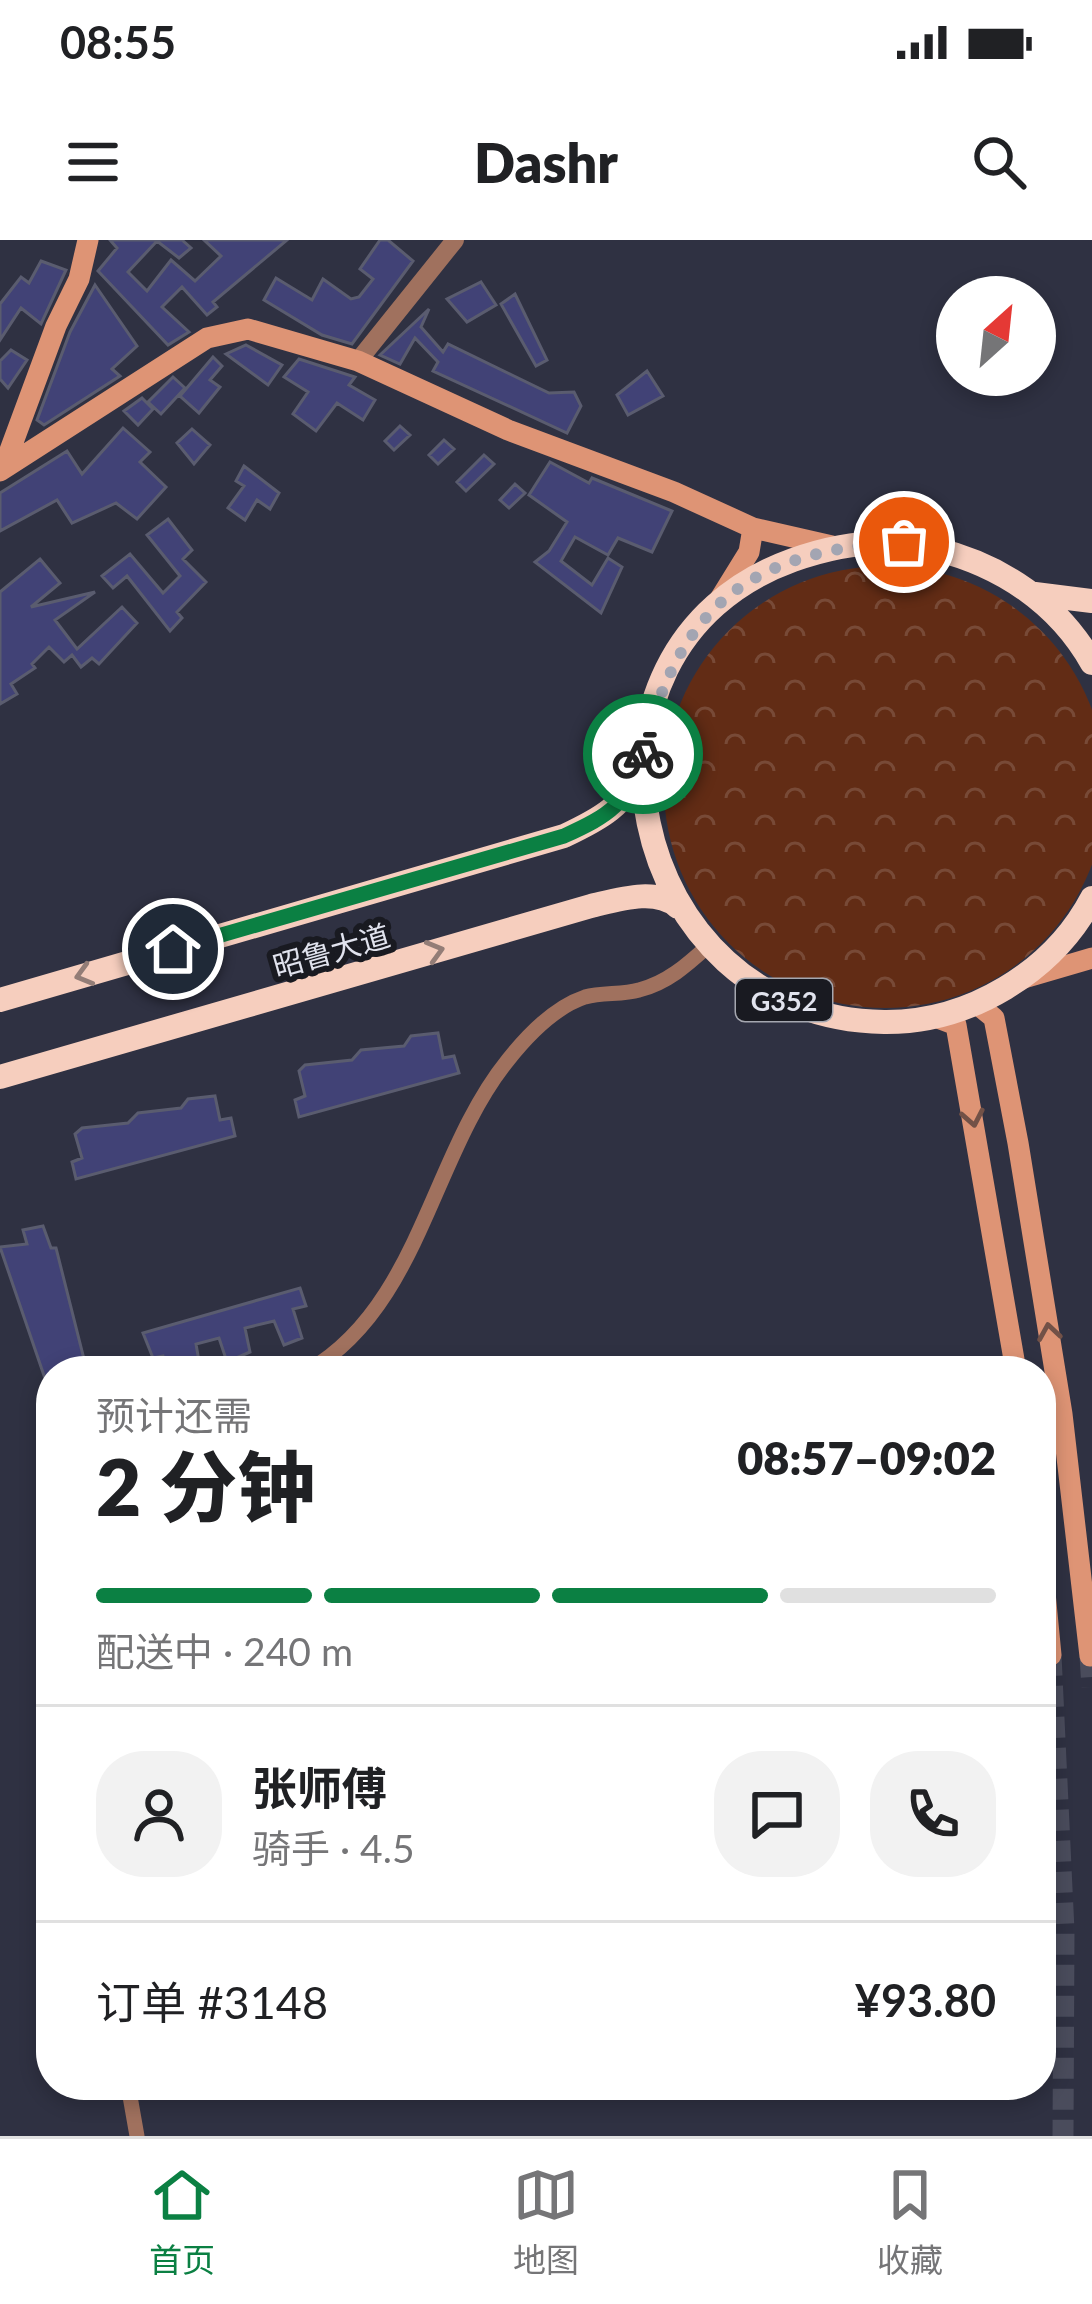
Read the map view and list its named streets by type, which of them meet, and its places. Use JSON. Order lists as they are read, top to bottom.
{
  "streets": {
    "highway": ["昭鲁大道", "G352"]
  },
  "north": "top right",
  "page": {
    "status": "08:55",
    "header": "Dashr",
    "heading": ["2 分钟", "预计还需", "08:57–09:02"],
    "panel": [
      "张师傅",
      "骑手 · 4.5",
      "订单 #3148",
      "¥93.80"
    ],
    "bar": "配送中 · 240 m",
    "tabs": ["首页", "地图", "收藏"]
  }
}
